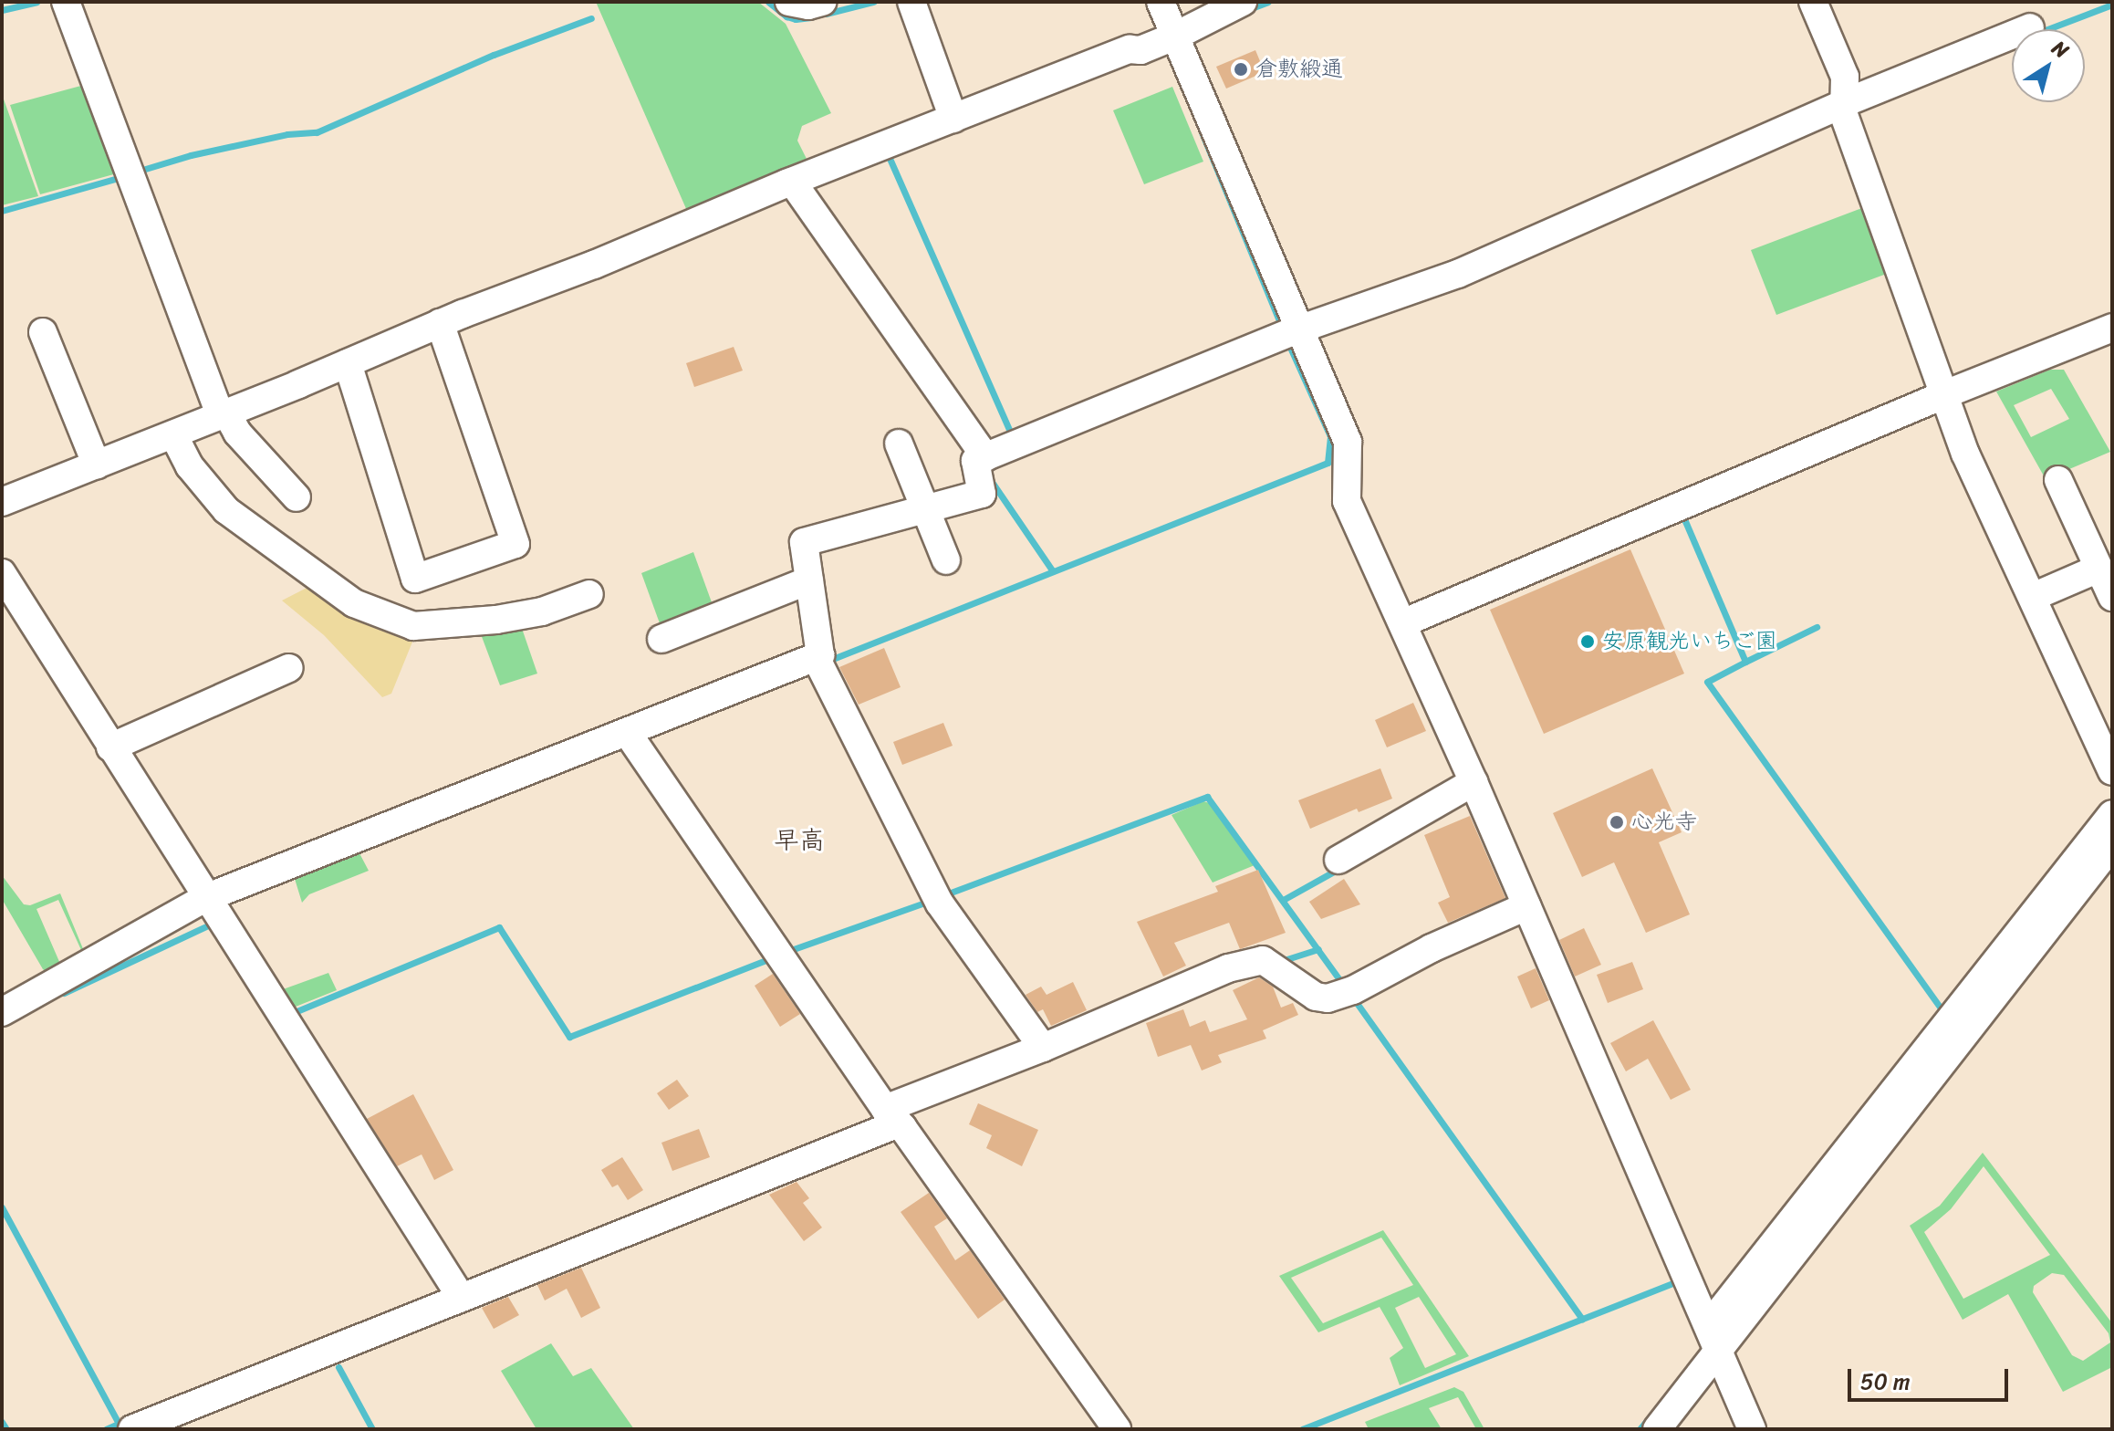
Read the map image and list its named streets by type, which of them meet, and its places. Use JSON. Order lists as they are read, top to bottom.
{
  "districts": ["早高"],
  "places": ["倉敷緞通", "安原観光いちご園", "心光寺"],
  "scale_bar": "50 m",
  "north": "top right"
}
